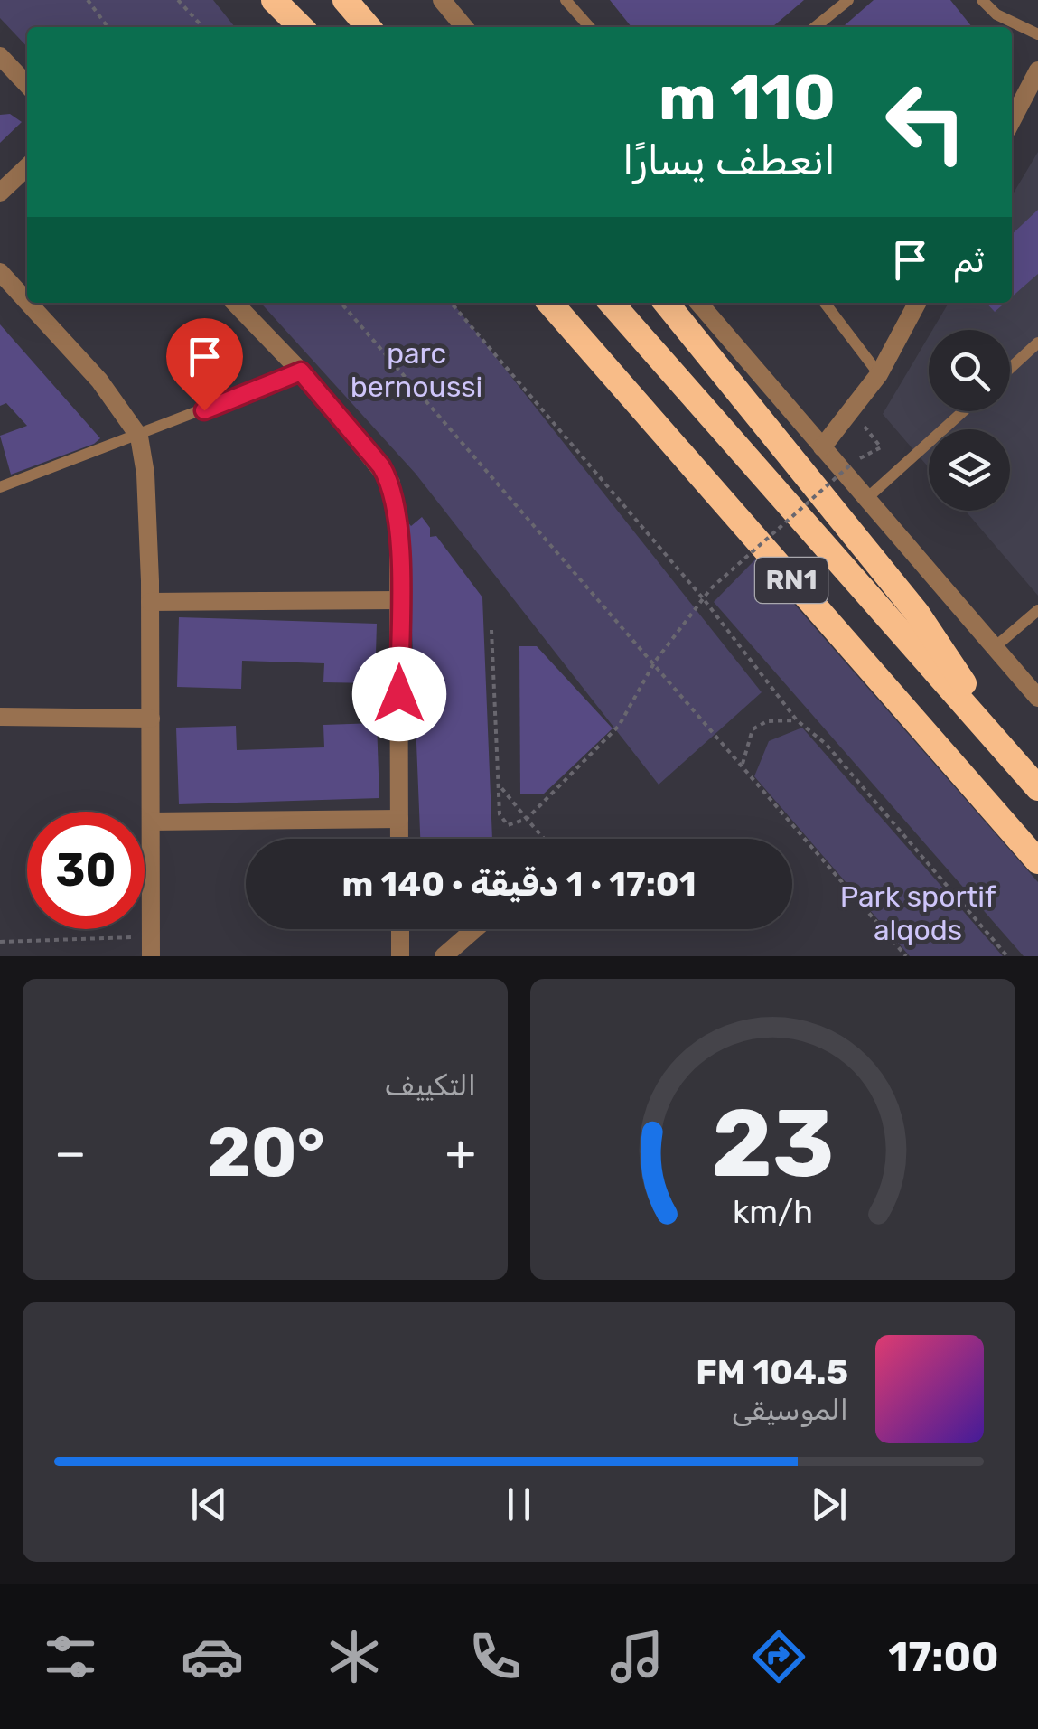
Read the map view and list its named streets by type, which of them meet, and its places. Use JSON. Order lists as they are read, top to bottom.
{
  "streets": {
    "highway": ["RN1"]
  },
  "parks": ["parc bernoussi", "Park sportif alqods"],
  "page": {
    "turn": ["110 m", "انعطف يسارًا"],
    "then": "ثم",
    "limit": "30",
    "trip": "17:01 · 1 دقيقة · 140 m",
    "tile": "التكييف",
    "heat": ["−", "20°", "+"],
    "song": ["104.5 FM", "الموسيقى"],
    "tabs": "17:00",
    "gauge": ["23", "km/h"]
  }
}
